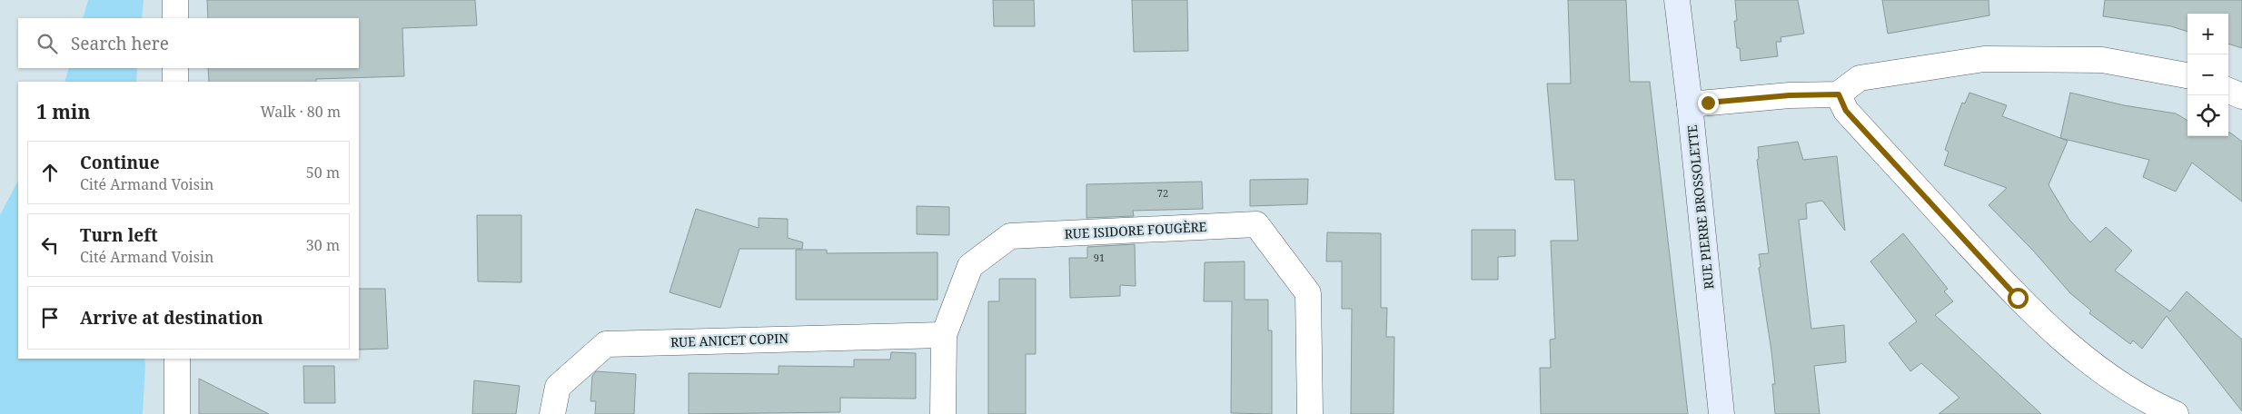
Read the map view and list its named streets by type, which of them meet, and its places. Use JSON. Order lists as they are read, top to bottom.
{
  "streets": {
    "main road": ["RUE PIERRE BROSSOLETTE"],
    "street": ["RUE ISIDORE FOUGÈRE", "RUE ANICET COPIN"]
  },
  "crossings": [
    ["RUE ISIDORE FOUGÈRE", "RUE ANICET COPIN"]
  ],
  "house_numbers": ["72", "91"],
  "page": {
    "map_buttons": ["+", "−"],
    "search": "Search here",
    "heading": ["1 min", "Walk · 80 m"],
    "list": [
      ["Continue", "Cité Armand Voisin", "50 m"],
      ["Turn left", "Cité Armand Voisin", "30 m"],
      "Arrive at destination"
    ]
  }
}
